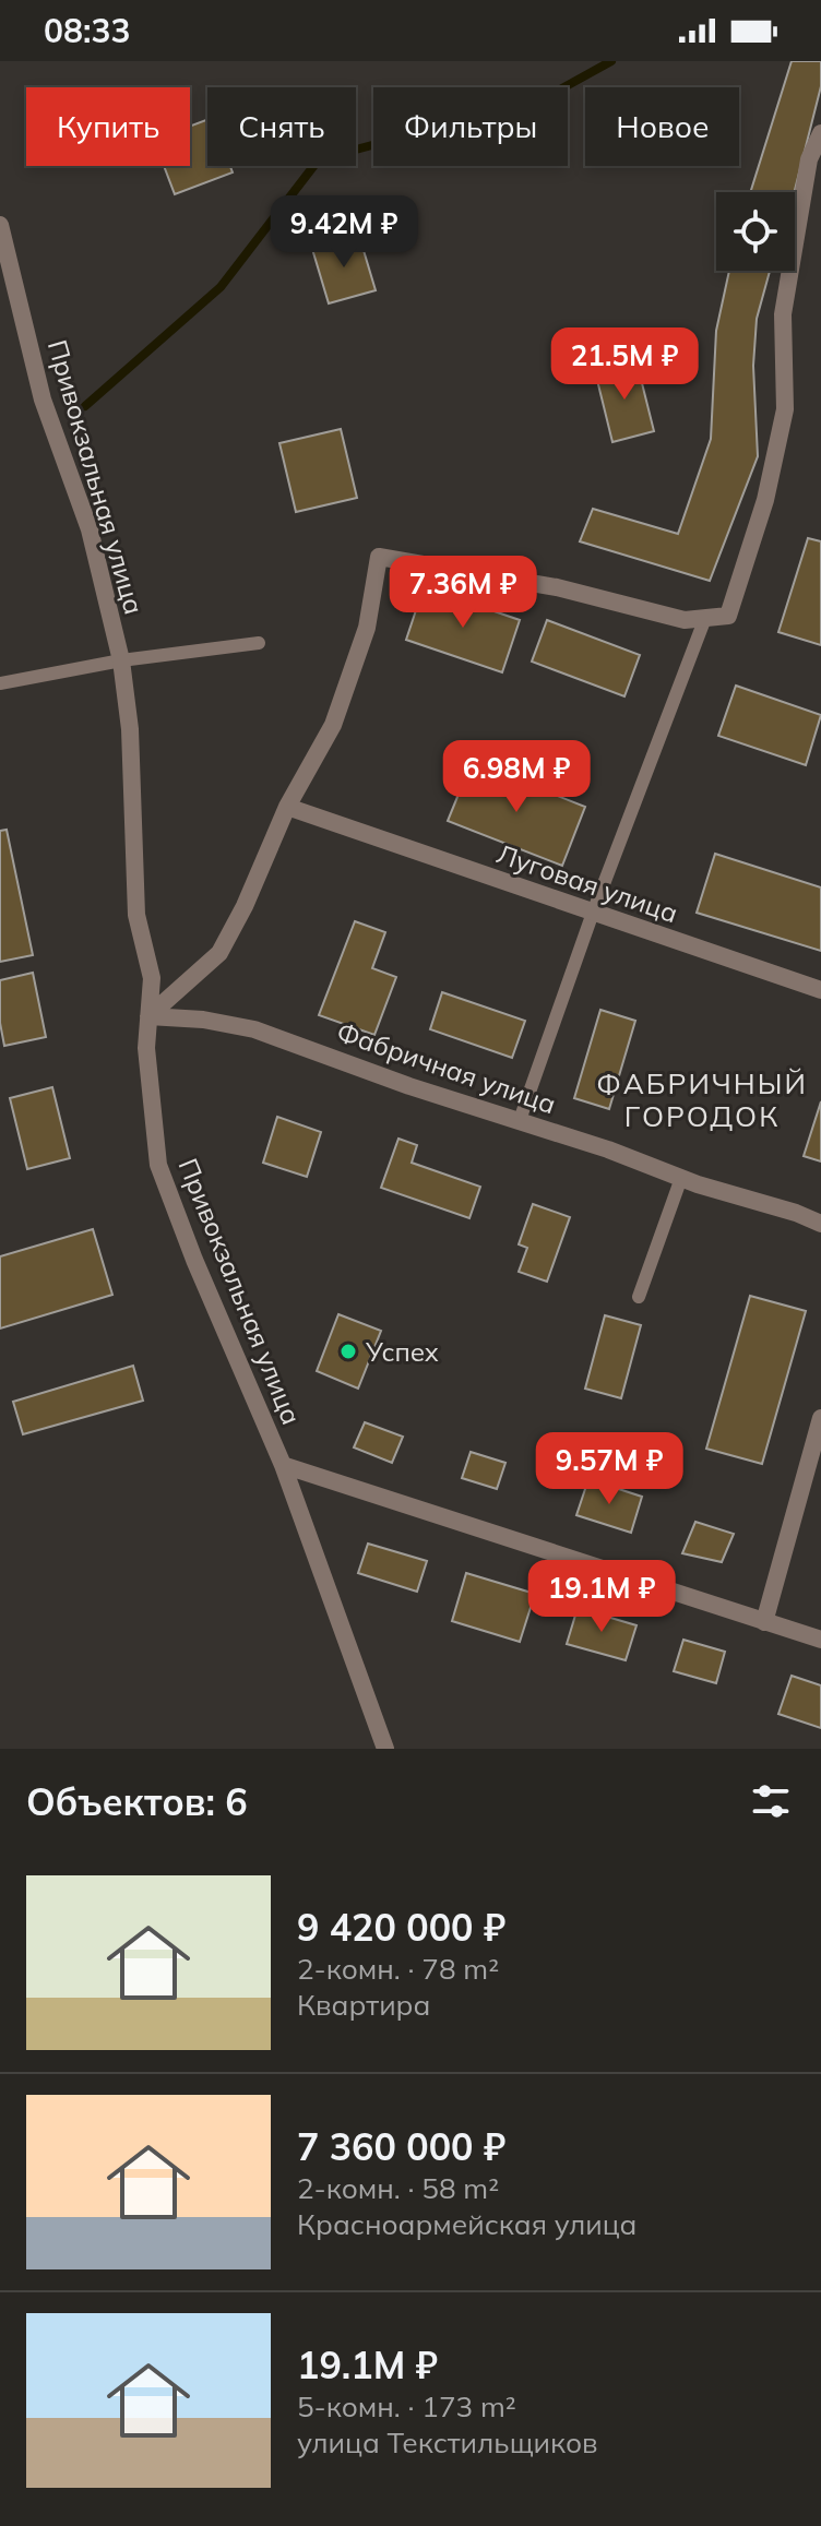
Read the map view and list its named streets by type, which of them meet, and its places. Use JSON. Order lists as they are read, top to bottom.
{
  "streets": {
    "street": ["Привокзальная улица", "Луговая улица", "Фабричная улица"]
  },
  "crossings": [
    ["Привокзальная улица", "Фабричная улица"]
  ],
  "districts": ["ФАБРИЧНЫЙ ГОРОДОК"],
  "places": ["Успех"],
  "page": {
    "status": "08:33",
    "chip": [
      "Купить",
      "Снять",
      "Фильтры",
      "Новое"
    ],
    "price": [
      "9.42M ₽",
      "21.5M ₽",
      "7.36M ₽",
      "6.98M ₽",
      "9.57M ₽",
      "19.1M ₽"
    ],
    "heading": "Объектов: 6",
    "list": [
      {
        "name": "9 420 000 ₽",
        "note": "2-комн. · 78 m² · Квартира"
      },
      {
        "name": "7 360 000 ₽",
        "note": "2-комн. · 58 m² · Красноармейская улица"
      },
      {
        "name": "19.1M ₽",
        "note": "5-комн. · 173 m² · улица Текстильщиков"
      }
    ]
  }
}
